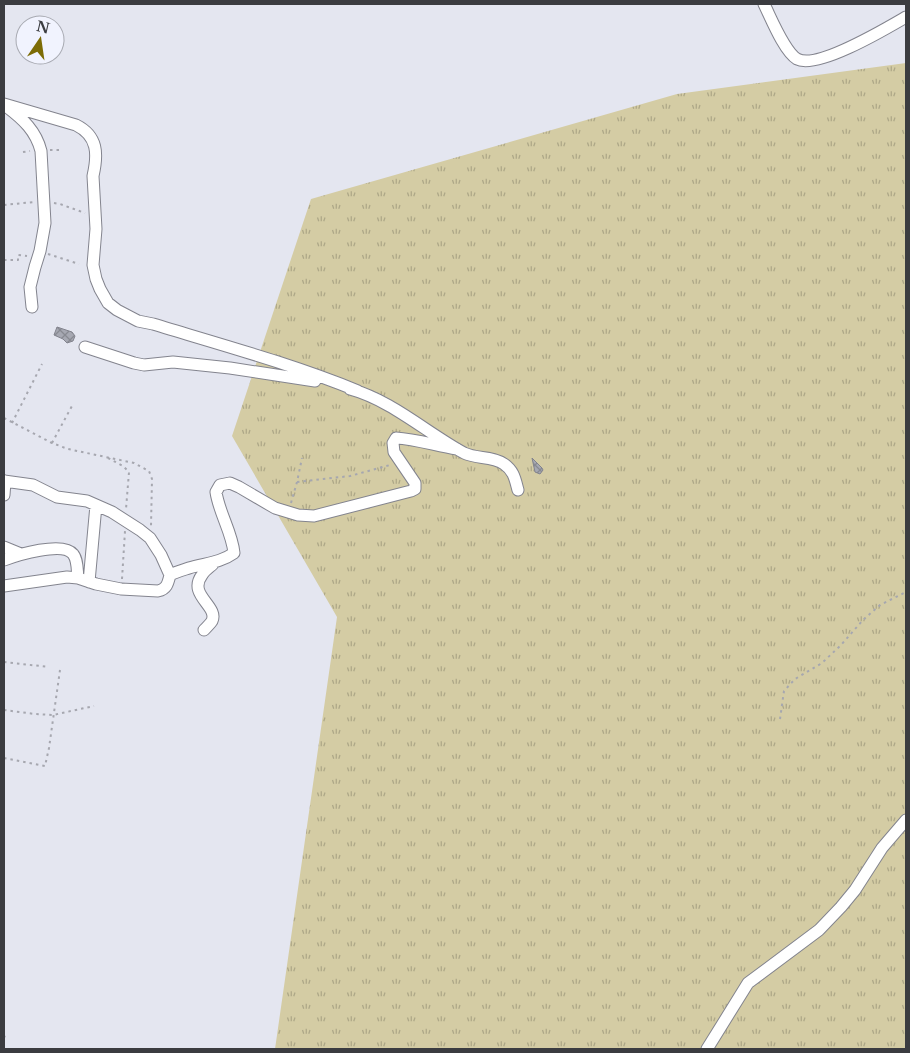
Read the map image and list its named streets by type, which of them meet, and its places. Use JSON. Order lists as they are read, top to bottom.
{
  "north": "top"
}
